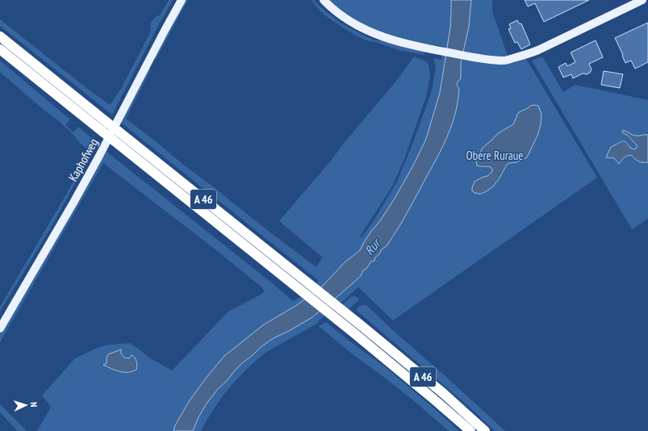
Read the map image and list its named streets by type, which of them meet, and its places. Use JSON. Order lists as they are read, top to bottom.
{
  "streets": {
    "highway": ["A 46"],
    "main road": ["Kaphofweg"]
  },
  "water": ["Rur"],
  "parks": ["Obere Ruraue"],
  "north": "right"
}
